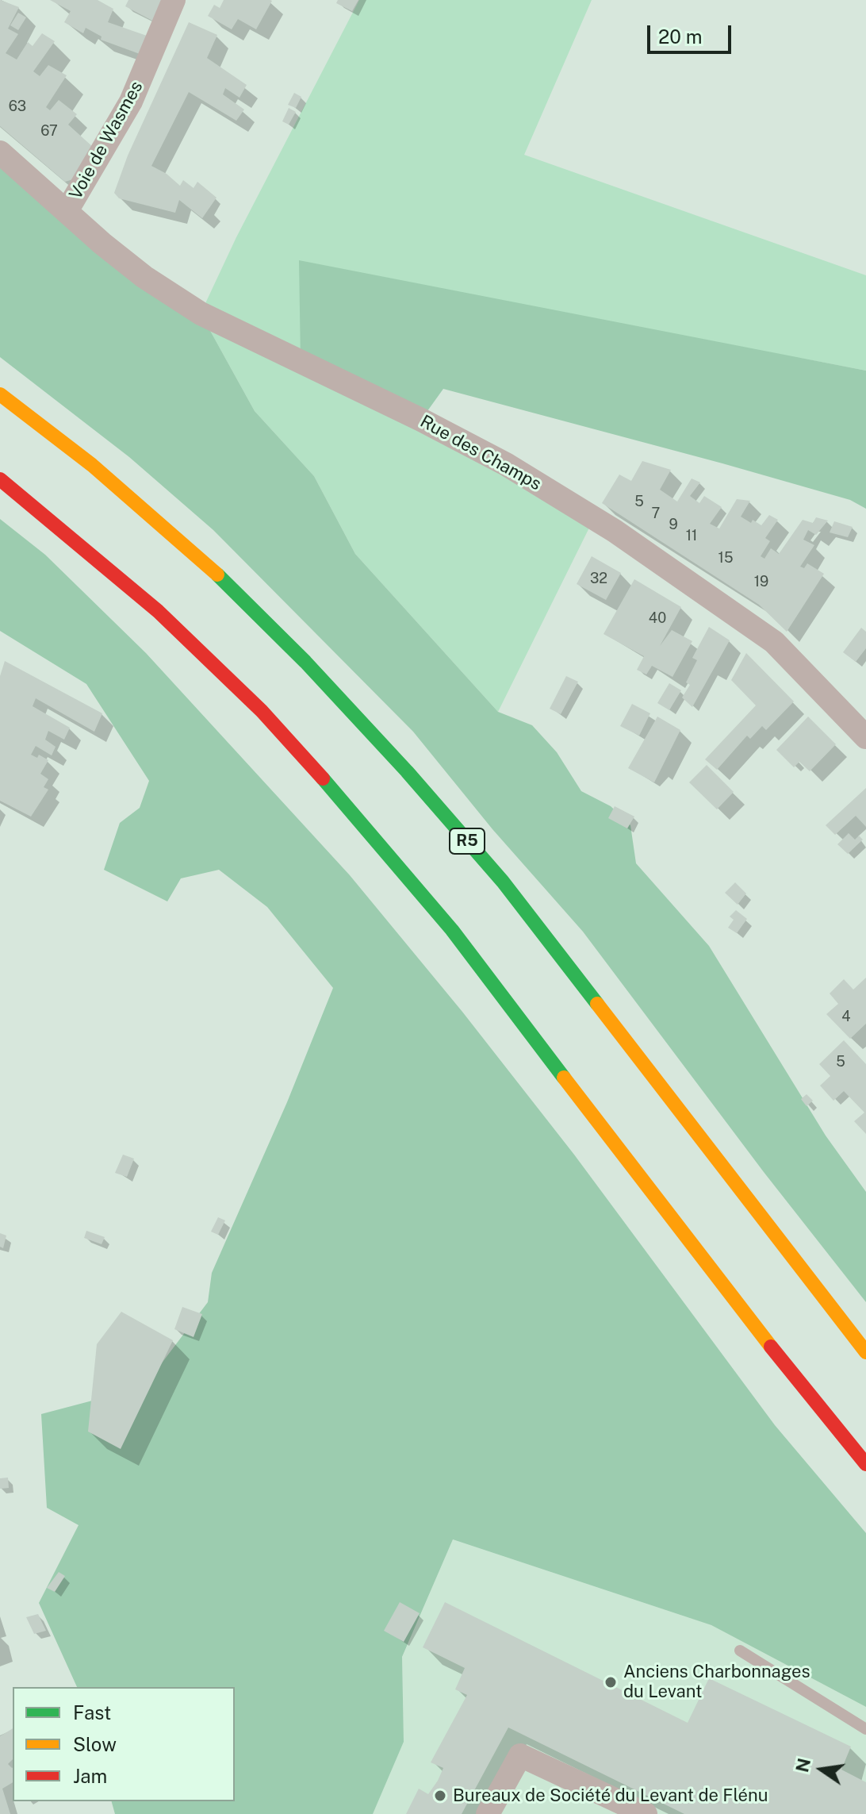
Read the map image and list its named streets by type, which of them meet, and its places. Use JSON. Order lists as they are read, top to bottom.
{
  "streets": {
    "highway": ["R5"],
    "street": ["Voie de Wasmes", "Rue des Champs"]
  },
  "crossings": [
    ["Voie de Wasmes", "Rue des Champs"]
  ],
  "places": ["Anciens Charbonnages du Levant", "Bureaux de Société du Levant de Flénu"],
  "house_numbers": [
    "63",
    "67",
    "5",
    "7",
    "9",
    "11",
    "15",
    "32",
    "19",
    "40",
    "4",
    "5"
  ],
  "legend": ["Fast", "Slow", "Jam"],
  "scale_bar": "20 m",
  "north": "left"
}
